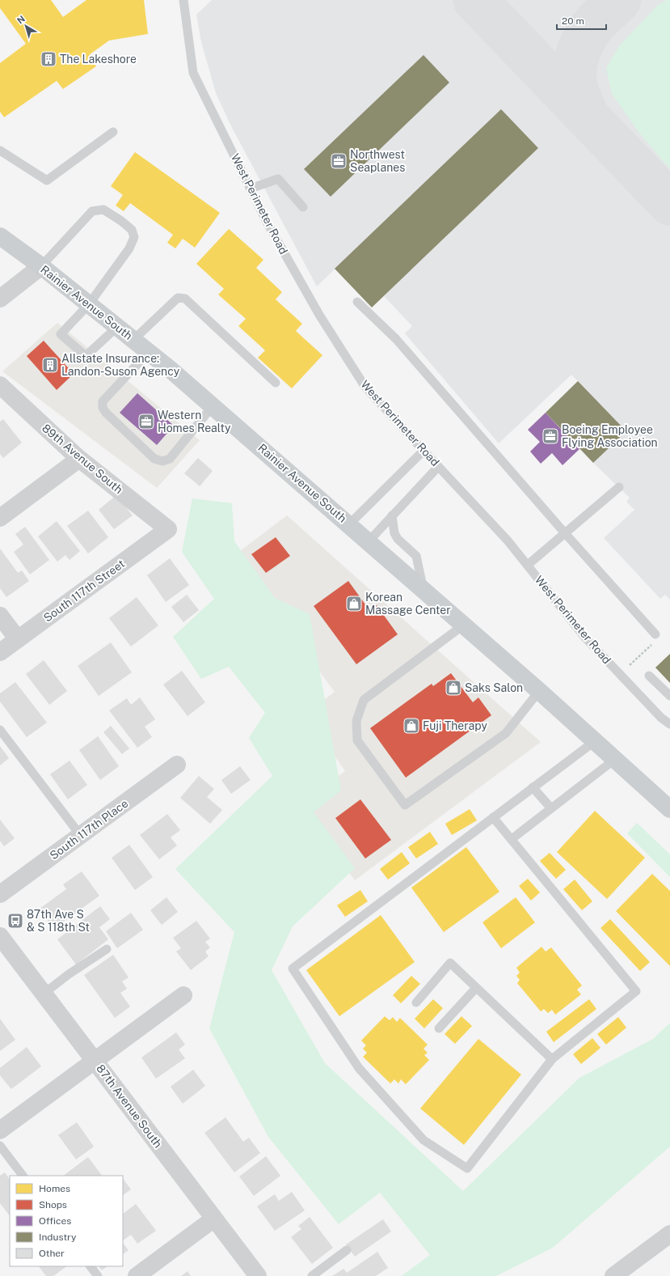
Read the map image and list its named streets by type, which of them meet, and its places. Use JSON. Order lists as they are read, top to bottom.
{
  "streets": {
    "main road": ["Rainier Avenue South"],
    "street": [
      "89th Avenue South",
      "South 117th Street",
      "South 117th Place",
      "87th Avenue South"
    ],
    "lane": ["West Perimeter Road"]
  },
  "crossings": [
    ["89th Avenue South", "South 117th Street"]
  ],
  "places": {
    "building": ["The Lakeshore", "Allstate Insurance: Landon-Suson Agency"],
    "office": ["Northwest Seaplanes", "Western Homes Realty", "Boeing Employee Flying Association"],
    "shop": ["Korean Massage Center", "Saks Salon", "Fuji Therapy"],
    "bus stop": ["87th Ave S & S 118th St"]
  },
  "legend": [
    "Homes",
    "Shops",
    "Offices",
    "Industry",
    "Other"
  ],
  "scale_bar": "20 m",
  "north": "top left"
}
